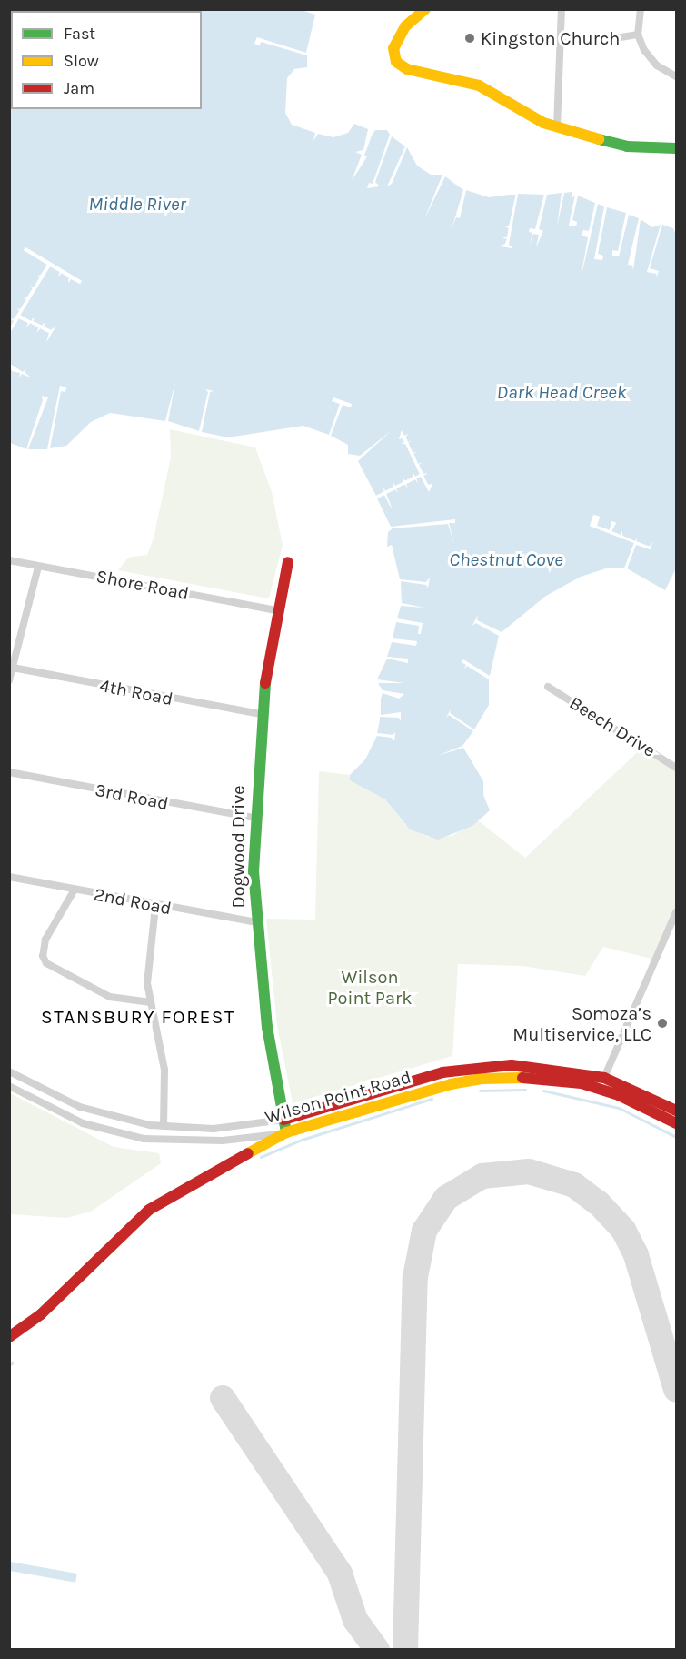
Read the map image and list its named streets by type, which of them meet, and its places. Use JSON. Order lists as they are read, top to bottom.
{
  "streets": {
    "street": [
      "Shore Road",
      "4th Road",
      "Beech Drive",
      "3rd Road",
      "Dogwood Drive",
      "2nd Road",
      "Wilson Point Road"
    ]
  },
  "crossings": [
    ["Shore Road", "Dogwood Drive"],
    ["4th Road", "Dogwood Drive"],
    ["3rd Road", "Dogwood Drive"],
    ["Dogwood Drive", "2nd Road"],
    ["Dogwood Drive", "Wilson Point Road"]
  ],
  "districts": ["STANSBURY FOREST"],
  "water": ["Middle River", "Dark Head Creek", "Chestnut Cove"],
  "parks": ["Wilson Point Park"],
  "places": ["Kingston Church", "Somoza’s Multiservice, LLC"],
  "legend": ["Fast", "Slow", "Jam"]
}
